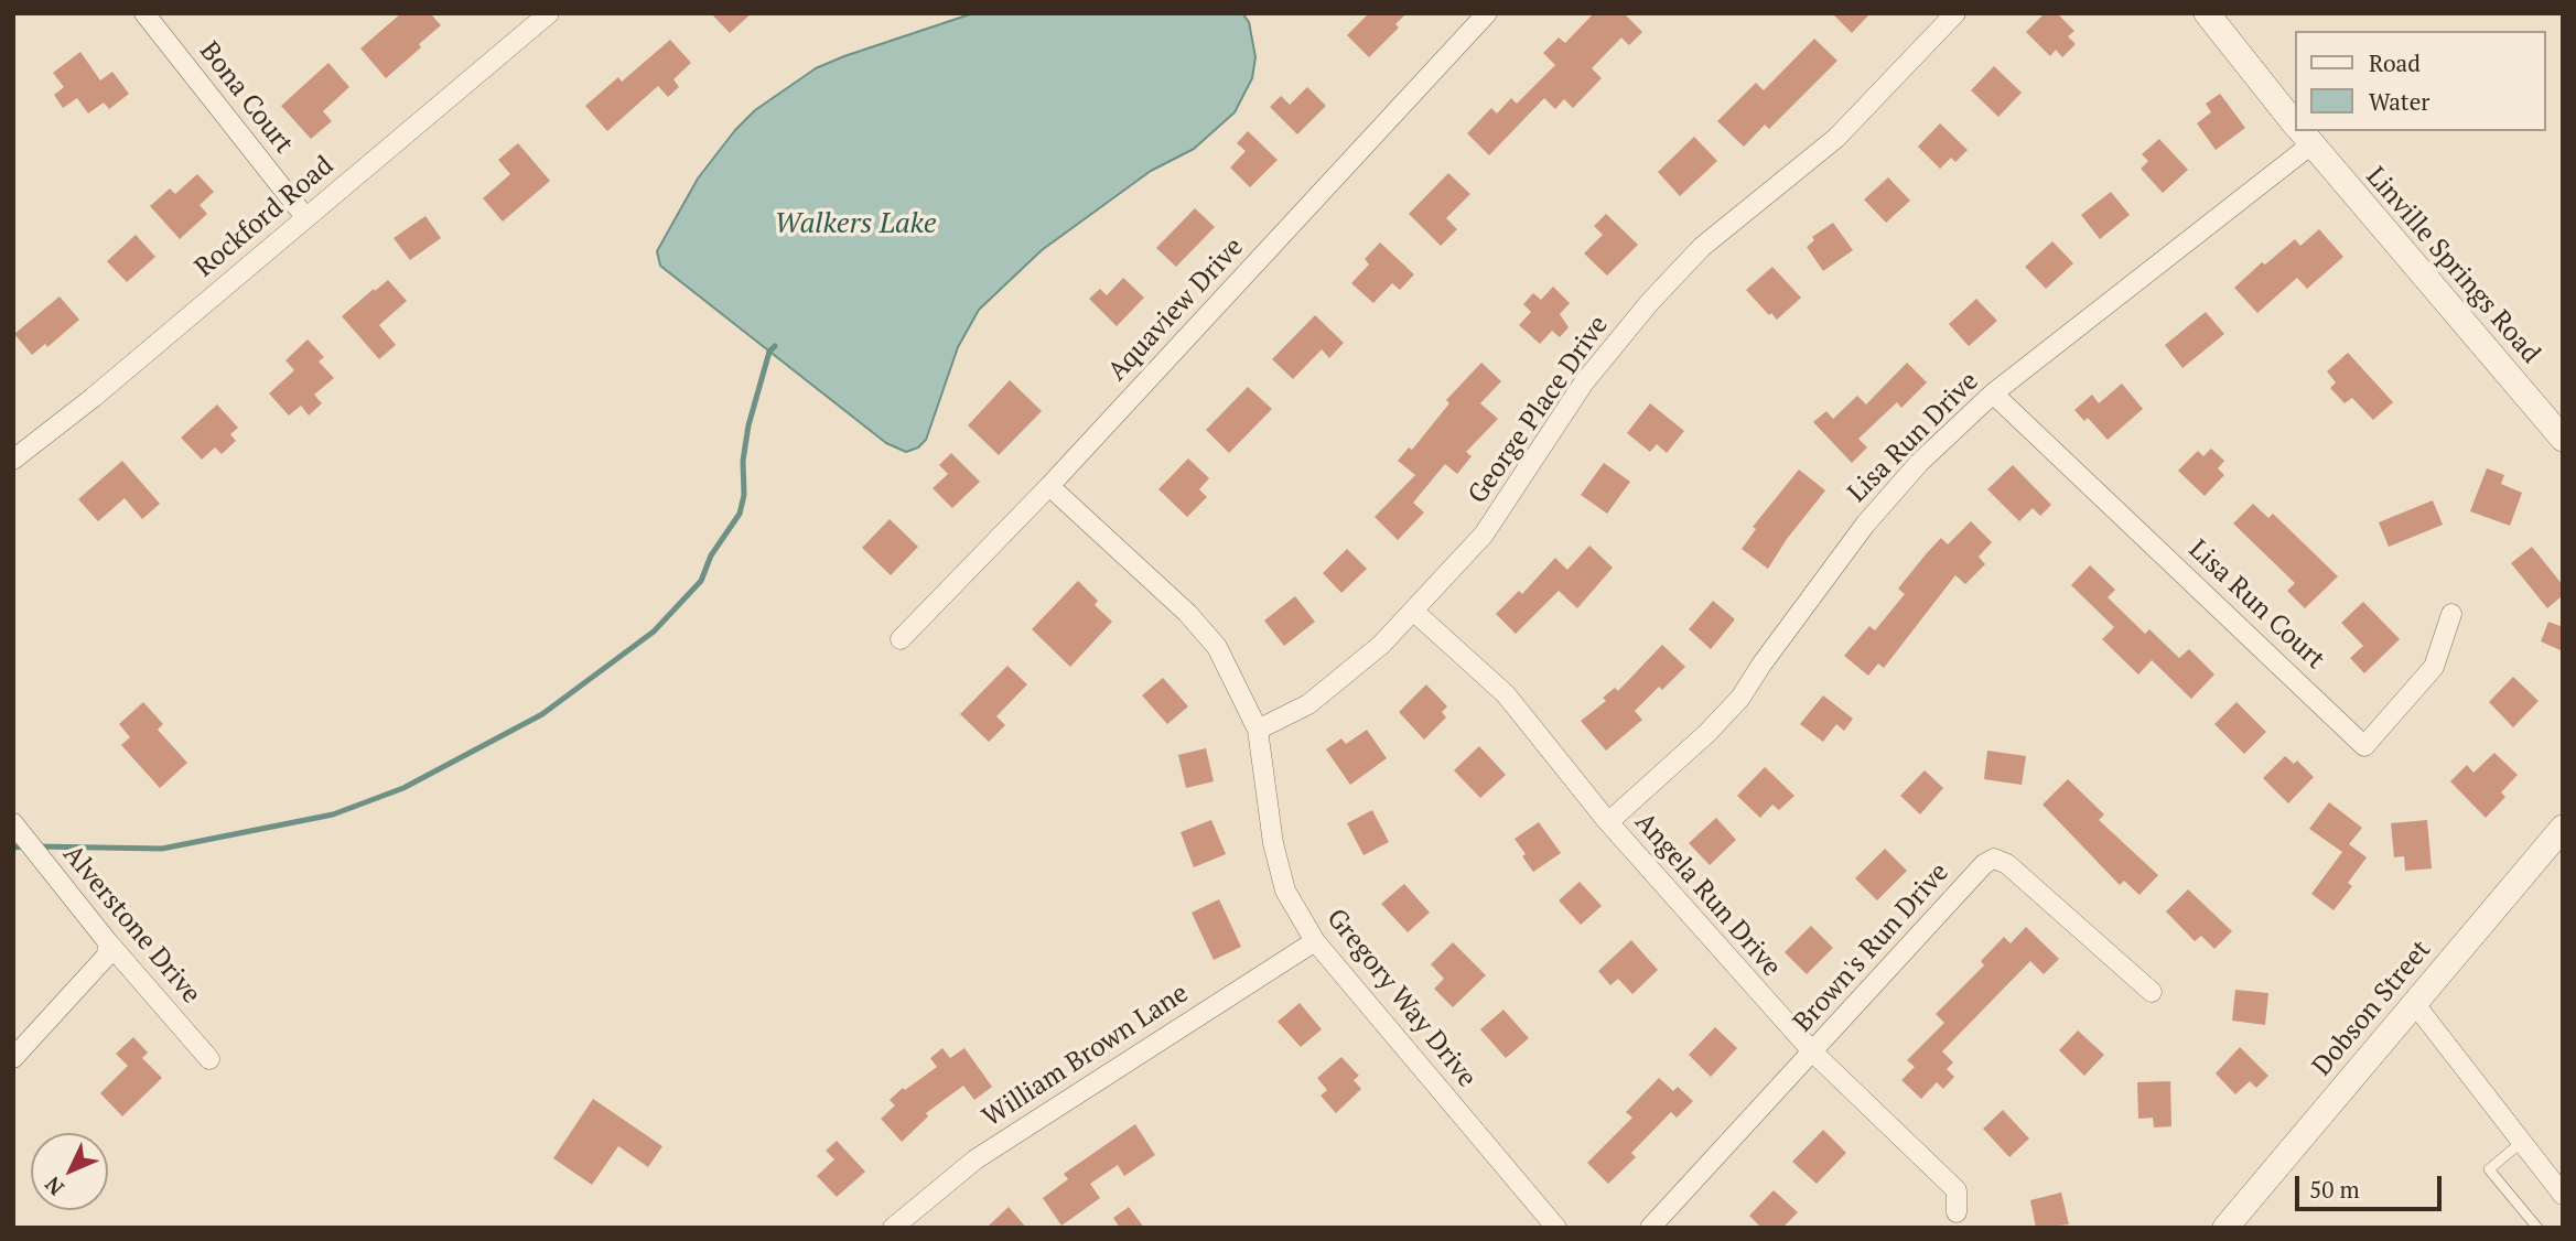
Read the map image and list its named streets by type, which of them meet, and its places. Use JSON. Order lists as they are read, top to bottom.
{
  "streets": {
    "street": [
      "Bona Court",
      "Rockford Road",
      "Linville Springs Road",
      "Aquaview Drive",
      "George Place Drive",
      "Lisa Run Drive",
      "Lisa Run Court",
      "Angela Run Drive",
      "Alverstone Drive",
      "Brown's Run Drive",
      "Gregory Way Drive",
      "Dobson Street",
      "William Brown Lane"
    ]
  },
  "crossings": [
    ["Bona Court", "Rockford Road"],
    ["Linville Springs Road", "Lisa Run Drive"],
    ["Aquaview Drive", "Gregory Way Drive"],
    ["George Place Drive", "Angela Run Drive"],
    ["George Place Drive", "Gregory Way Drive"],
    ["Lisa Run Drive", "Lisa Run Court"],
    ["Lisa Run Drive", "Angela Run Drive"],
    ["Angela Run Drive", "Brown's Run Drive"],
    ["Gregory Way Drive", "William Brown Lane"]
  ],
  "water": ["Walkers Lake"],
  "legend": ["Road", "Water"],
  "scale_bar": "50 m",
  "north": "bottom left"
}
